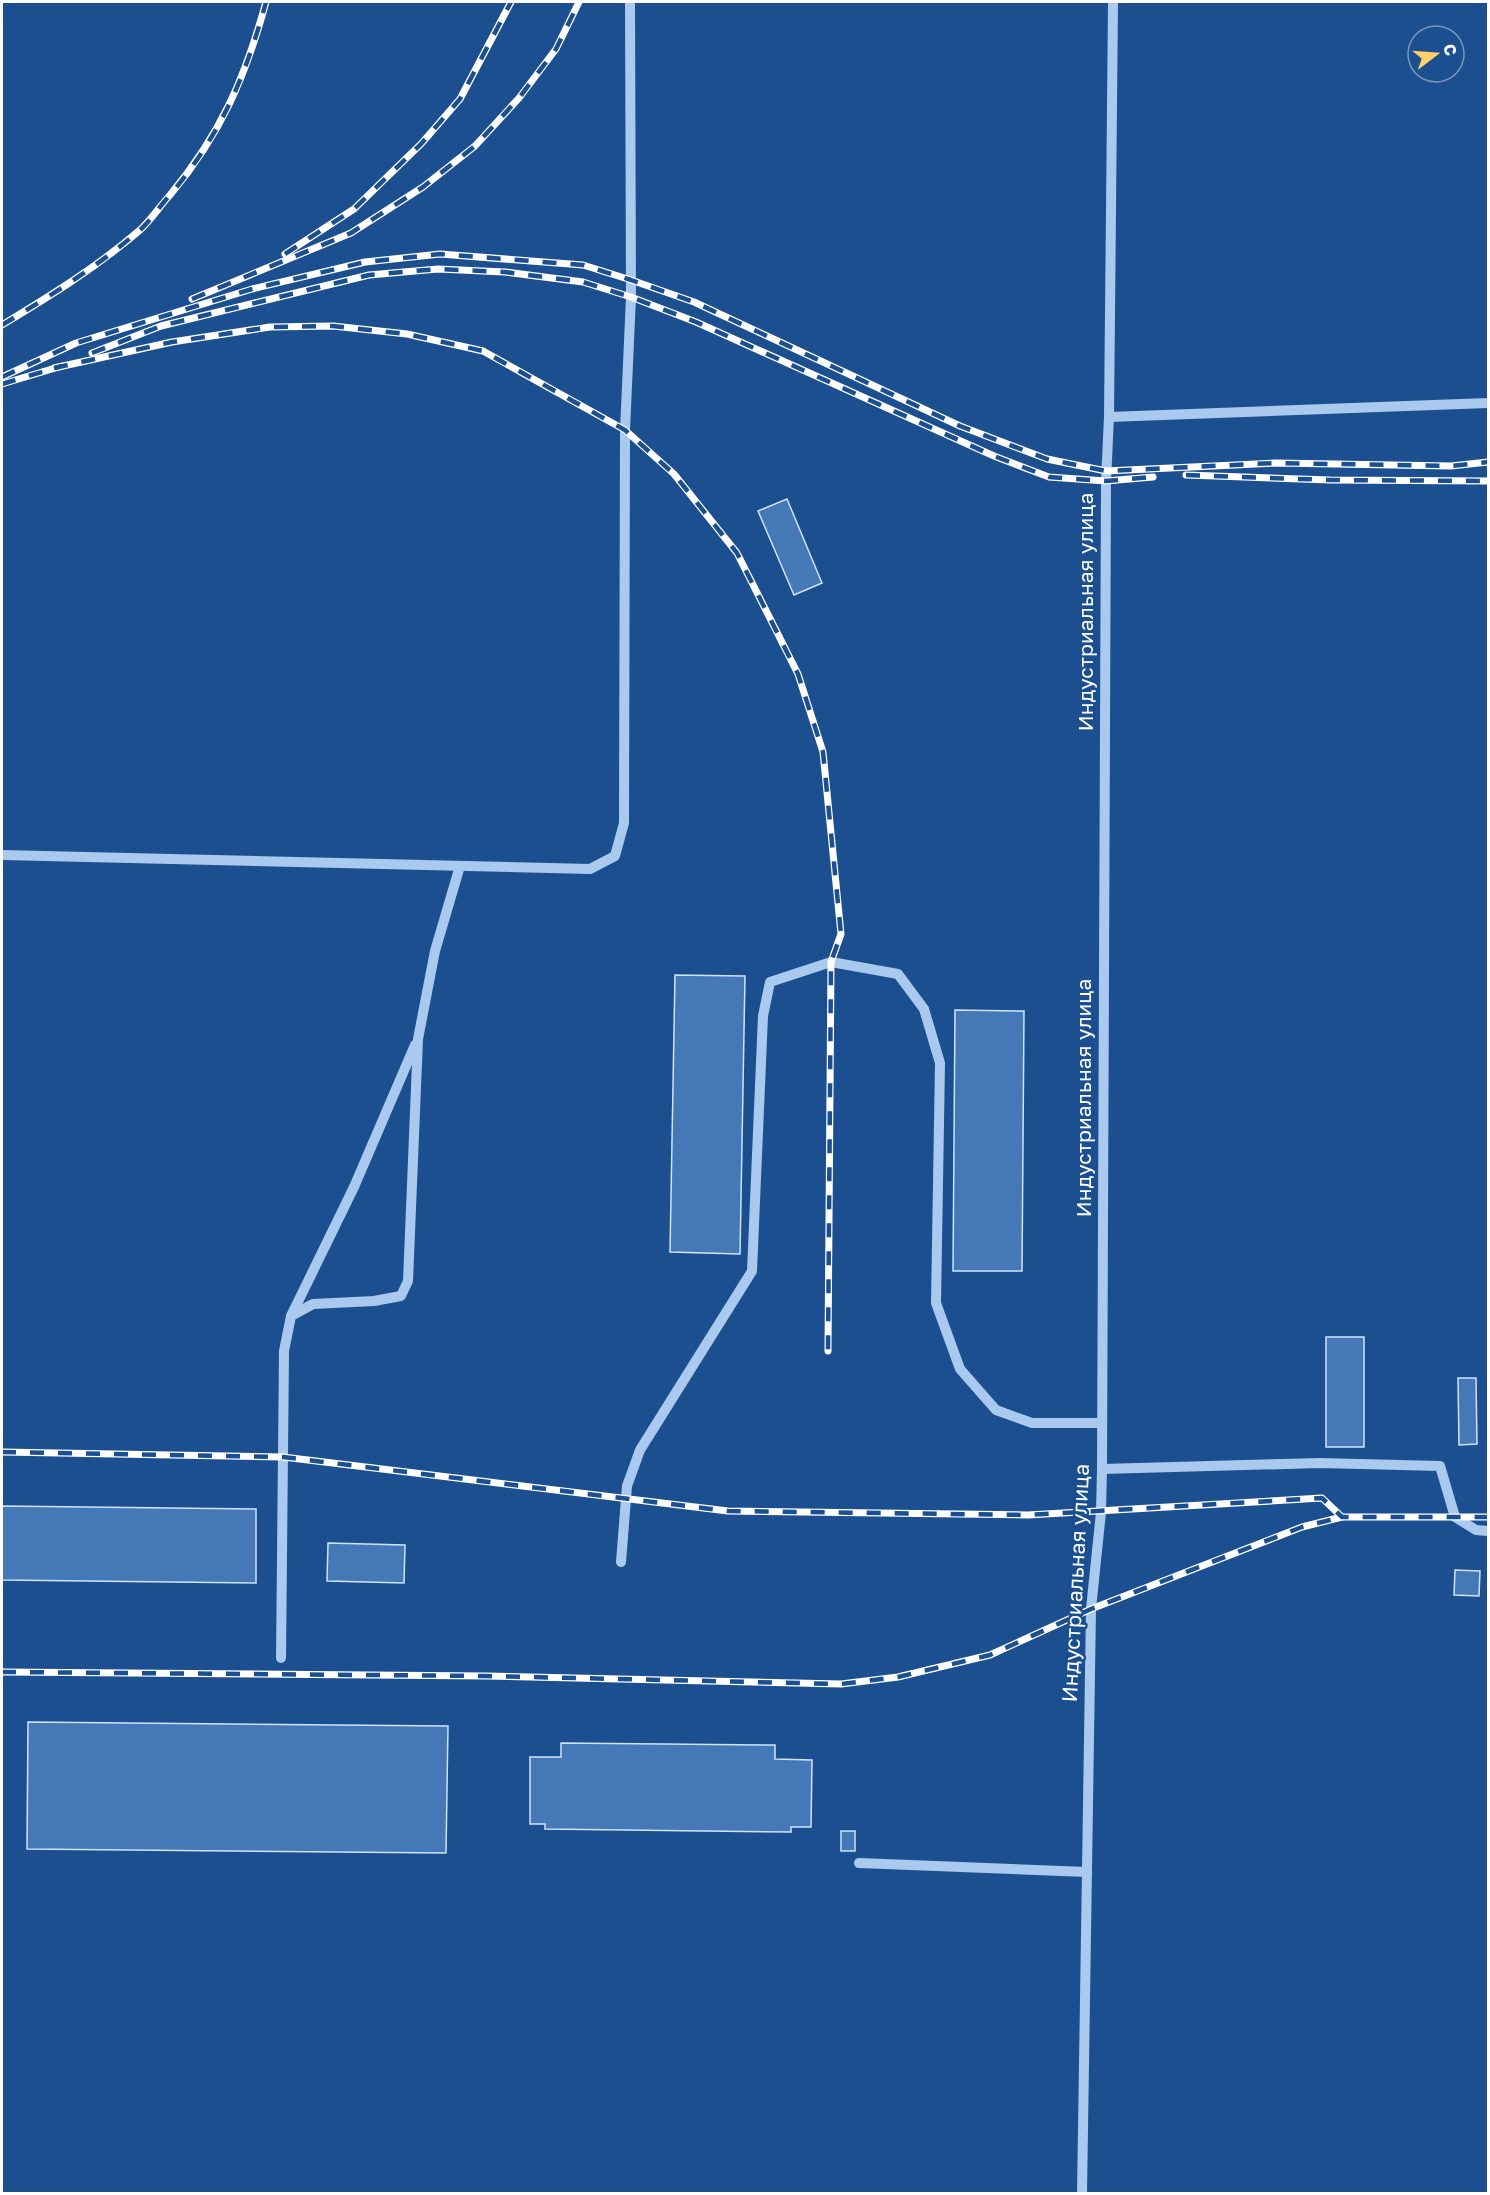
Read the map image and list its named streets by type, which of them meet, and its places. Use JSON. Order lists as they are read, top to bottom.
{
  "streets": {
    "street": ["Индустриальная улица"]
  },
  "north": "right"
}
